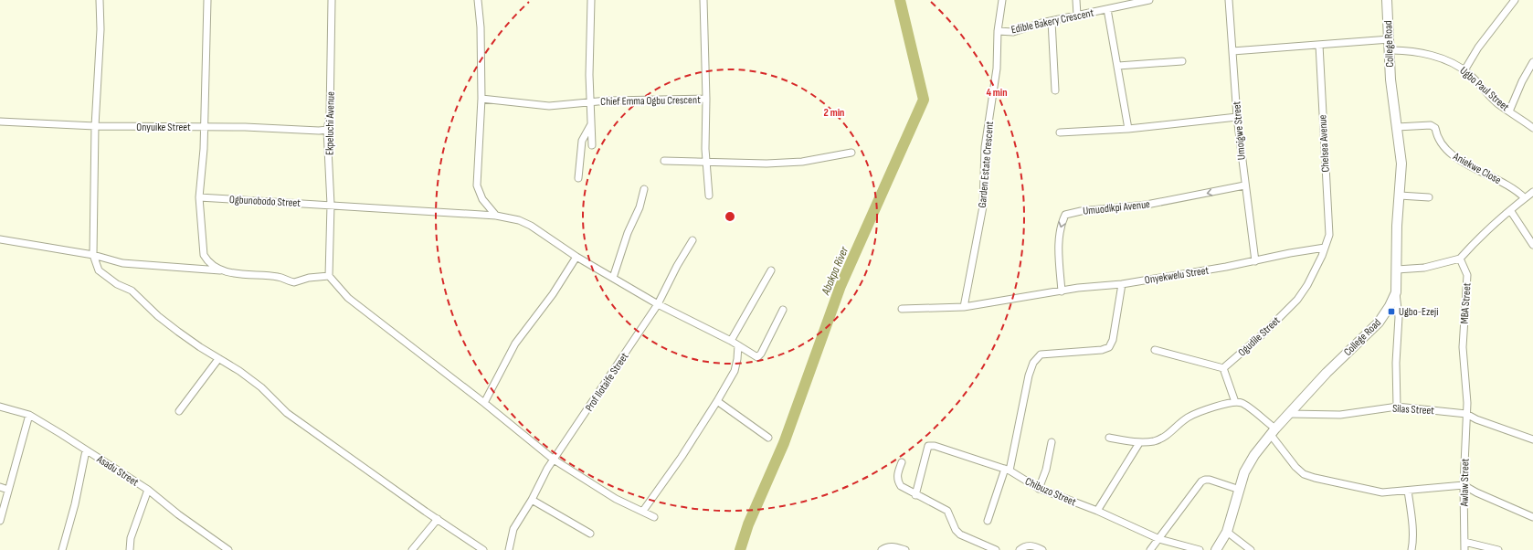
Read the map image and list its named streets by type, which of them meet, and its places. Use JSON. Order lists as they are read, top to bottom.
{
  "streets": {
    "main road": ["College Road"],
    "street": [
      "Edible Bakery Crescent",
      "Ugbo Paul Street",
      "Chief Emma Ogbu Crescent",
      "Ekpeluchi Avenue",
      "Onyuike Street",
      "Umoigwe Street",
      "Chelsea Avenue",
      "Garden Estate Crescent",
      "Aniekwe Close",
      "Ogbunobodo Street",
      "Umuodikpi Avenue",
      "Onyekwelu Street",
      "MBA Street",
      "Ogudile Street",
      "Prof Ilotaife Street",
      "Silas Street",
      "Asadu Street",
      "Awlaw Street",
      "Chibuzo Street"
    ]
  },
  "crossings": [
    ["Edible Bakery Crescent", "Garden Estate Crescent"],
    ["College Road", "Ugbo Paul Street"],
    ["College Road", "Aniekwe Close"],
    ["College Road", "Silas Street"],
    ["Ekpeluchi Avenue", "Onyuike Street"],
    ["Ekpeluchi Avenue", "Ogbunobodo Street"],
    ["Umoigwe Street", "Umuodikpi Avenue"],
    ["Umoigwe Street", "Onyekwelu Street"],
    ["Chelsea Avenue", "Onyekwelu Street"],
    ["Chelsea Avenue", "Ogudile Street"],
    ["Garden Estate Crescent", "Onyekwelu Street"],
    ["Ogbunobodo Street", "Prof Ilotaife Street"],
    ["Umuodikpi Avenue", "Onyekwelu Street"],
    ["Onyekwelu Street", "Ogudile Street"],
    ["MBA Street", "Silas Street"],
    ["MBA Street", "Awlaw Street"],
    ["Silas Street", "Awlaw Street"]
  ],
  "one_way": ["Umuodikpi Avenue"],
  "water": ["Abakpa River"],
  "places": {
    "transit": ["Ugbo-Ezeji"]
  },
  "rings": ["4 min", "2 min"]
}
